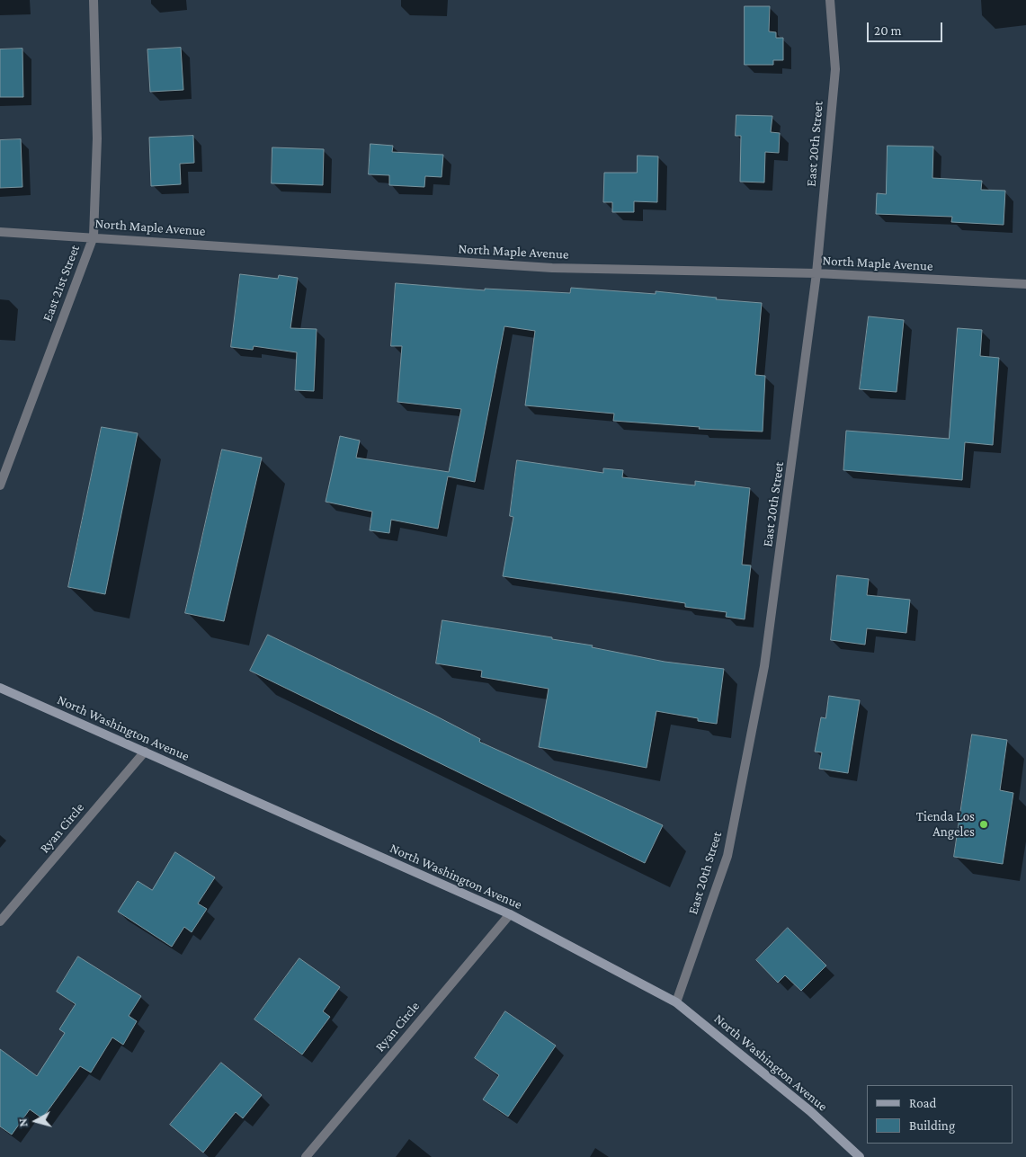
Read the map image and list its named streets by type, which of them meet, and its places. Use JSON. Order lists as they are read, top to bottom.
{
  "streets": {
    "main road": ["North Washington Avenue"],
    "street": [
      "East 20th Street",
      "North Maple Avenue",
      "East 21st Street",
      "Ryan Circle"
    ]
  },
  "crossings": [
    ["East 20th Street", "North Maple Avenue"],
    ["East 20th Street", "North Washington Avenue"],
    ["North Maple Avenue", "East 21st Street"],
    ["North Washington Avenue", "Ryan Circle"]
  ],
  "places": ["Tienda Los Angeles"],
  "legend": ["Road", "Building"],
  "scale_bar": "20 m",
  "north": "left"
}
